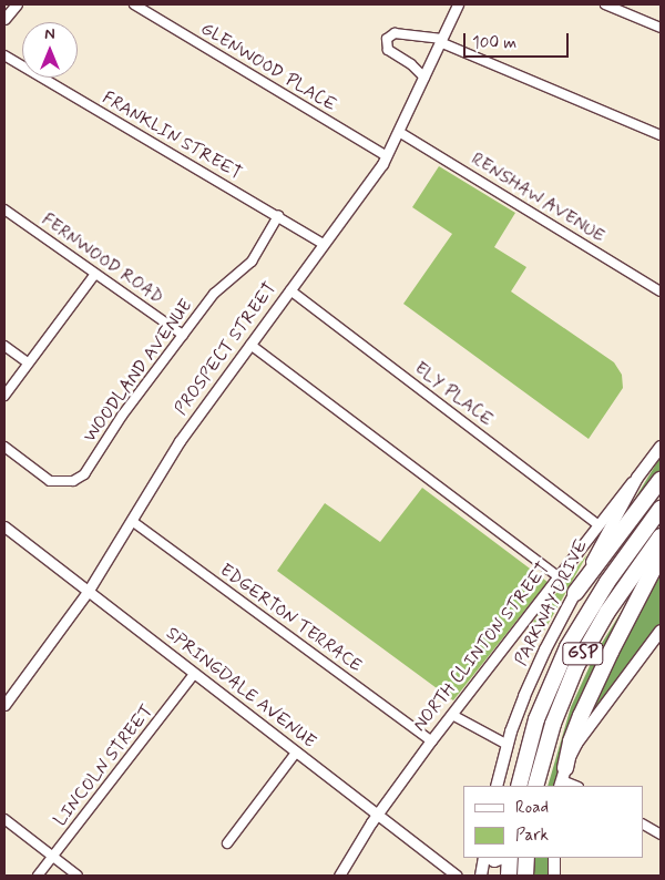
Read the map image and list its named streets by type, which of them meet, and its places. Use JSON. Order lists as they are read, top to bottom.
{
  "streets": {
    "highway": ["GSP"],
    "main road": ["PARKWAY DRIVE", "NORTH CLINTON STREET"],
    "street": [
      "GLENWOOD PLACE",
      "FRANKLIN STREET",
      "RENSHAW AVENUE",
      "FERNWOOD ROAD",
      "PROSPECT STREET",
      "WOODLAND AVENUE",
      "ELY PLACE",
      "EDGERTON TERRACE",
      "SPRINGDALE AVENUE",
      "LINCOLN STREET"
    ]
  },
  "crossings": [
    ["GLENWOOD PLACE", "PROSPECT STREET"],
    ["FRANKLIN STREET", "PROSPECT STREET"],
    ["FRANKLIN STREET", "WOODLAND AVENUE"],
    ["RENSHAW AVENUE", "PROSPECT STREET"],
    ["FERNWOOD ROAD", "WOODLAND AVENUE"],
    ["PROSPECT STREET", "ELY PLACE"],
    ["PROSPECT STREET", "EDGERTON TERRACE"],
    ["PROSPECT STREET", "SPRINGDALE AVENUE"],
    ["ELY PLACE", "NORTH CLINTON STREET"],
    ["PARKWAY DRIVE", "NORTH CLINTON STREET"],
    ["EDGERTON TERRACE", "NORTH CLINTON STREET"],
    ["NORTH CLINTON STREET", "SPRINGDALE AVENUE"],
    ["SPRINGDALE AVENUE", "LINCOLN STREET"]
  ],
  "legend": ["Road", "Park"],
  "scale_bar": "100 m",
  "north": "top"
}
